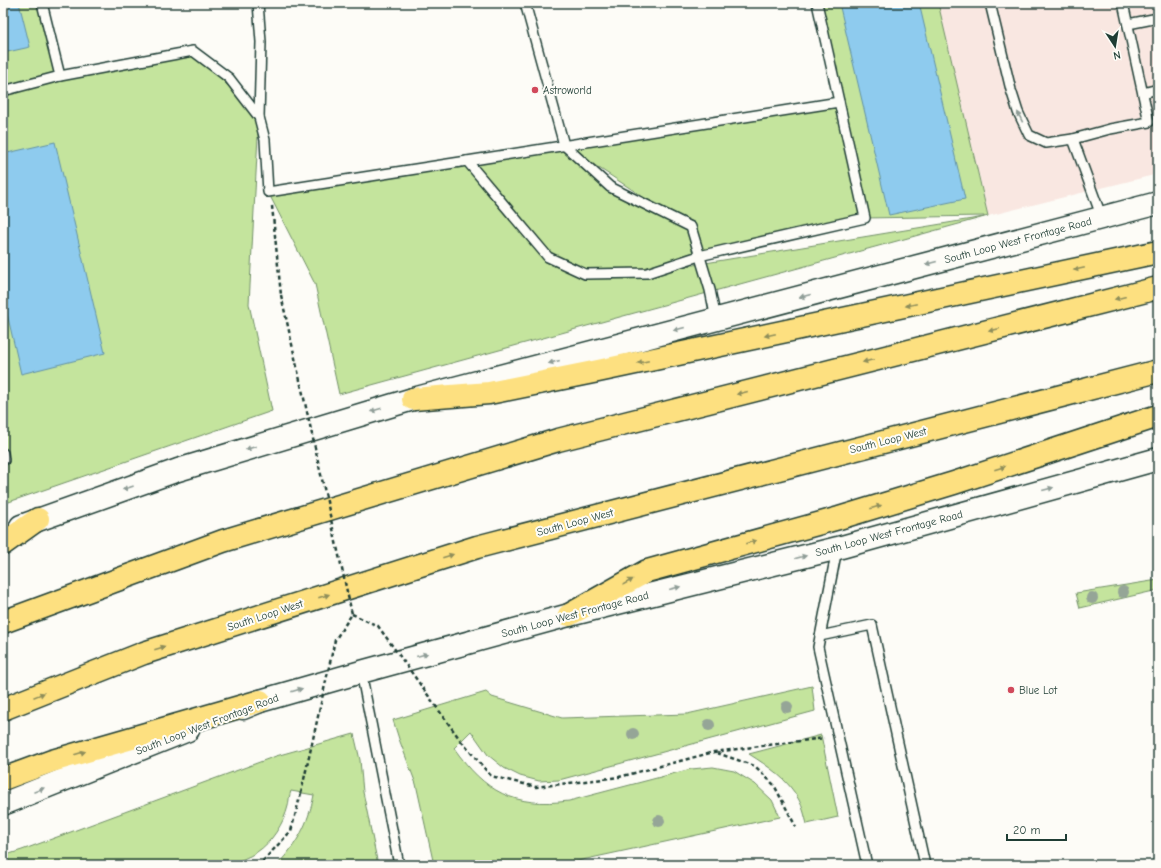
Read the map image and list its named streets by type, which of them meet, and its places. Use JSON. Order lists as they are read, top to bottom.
{
  "streets": {
    "highway": ["South Loop West"],
    "main road": ["South Loop West Frontage Road"]
  },
  "places": ["Astroworld", "Blue Lot"],
  "scale_bar": "20 m",
  "north": "bottom"
}
